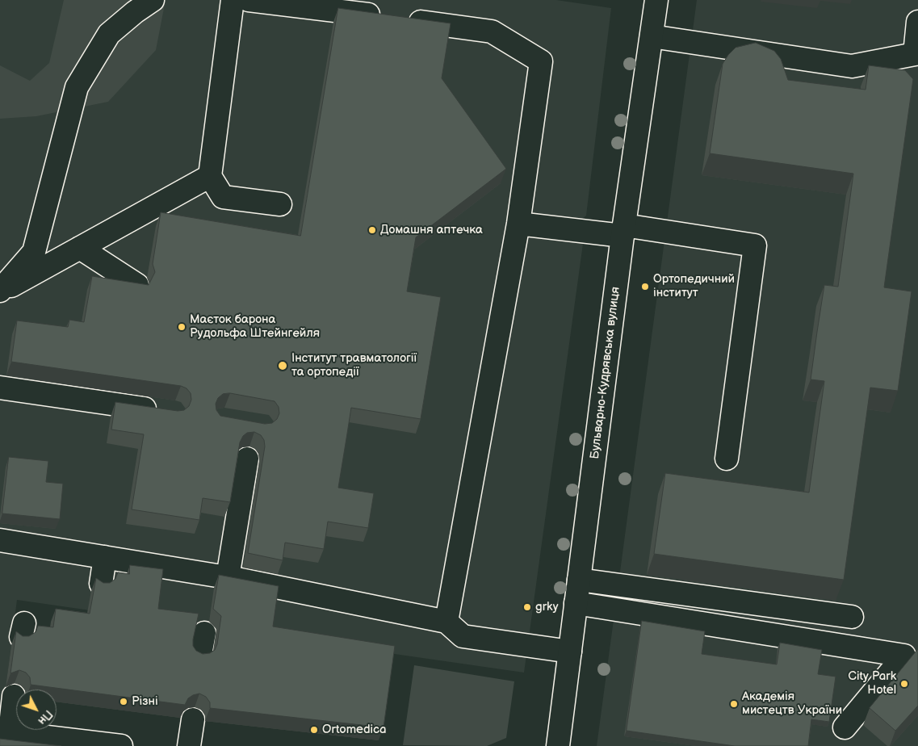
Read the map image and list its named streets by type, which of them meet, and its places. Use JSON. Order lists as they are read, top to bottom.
{
  "streets": {
    "main road": ["Бульварно-Кудрявська вулиця"]
  },
  "places": [
    "Домашня аптечка",
    "Ортопедичний інститут",
    "Маєток барона Рудольфа Штейнгейля",
    "Інститут травматології та ортопедії",
    "grky",
    "City Park Hotel",
    "Різні",
    "Академія мистецтв України",
    "Ortomedica"
  ],
  "north": "bottom right"
}
